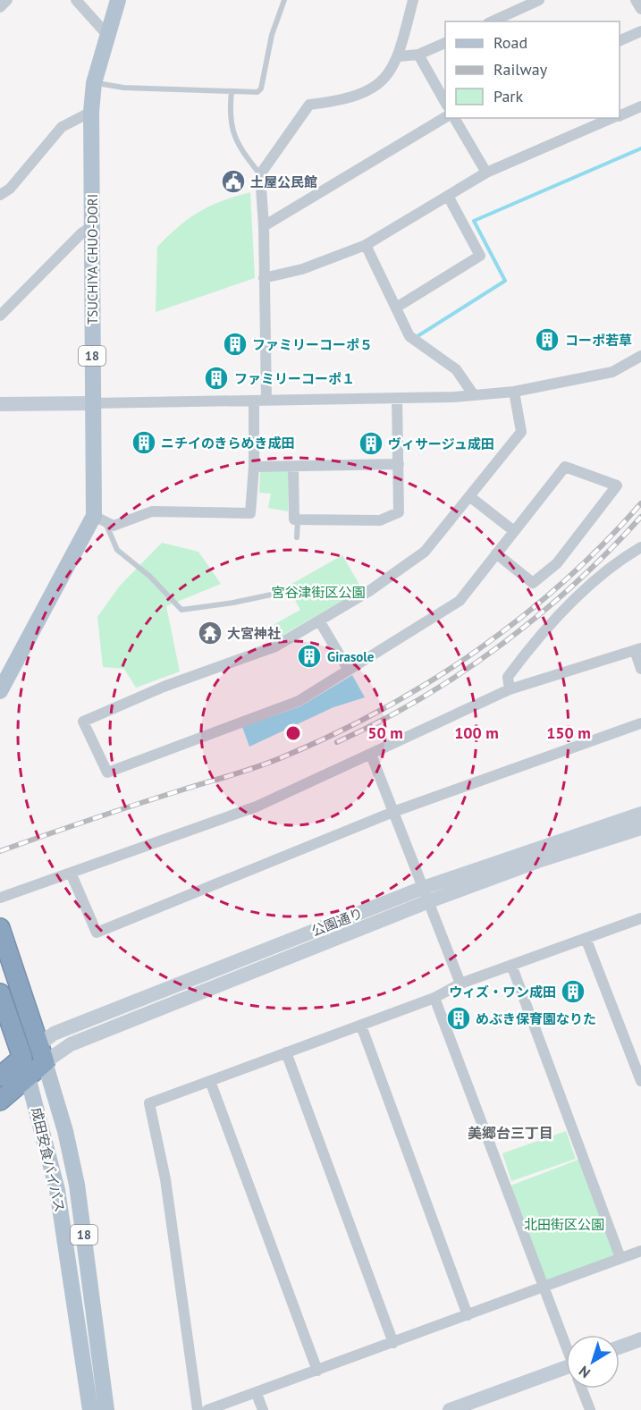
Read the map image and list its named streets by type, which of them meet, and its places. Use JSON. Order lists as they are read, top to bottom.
{
  "streets": {
    "main road": ["TSUCHIYA CHUO-DORI", "18", "成田安食バイパス"],
    "street": ["公園通り"]
  },
  "crossings": [
    ["公園通り", "成田安食バイパス"]
  ],
  "districts": ["美郷台三丁目"],
  "parks": ["宮谷津街区公園", "北田街区公園"],
  "places": {
    "public building": ["土屋公民館"],
    "building": [
      "コーポ若草",
      "ファミリーコーポ５",
      "ファミリーコーポ１",
      "ニチイのきらめき成田",
      "ヴィサージュ成田",
      "Girasole",
      "ウィズ・ワン成田",
      "めぶき保育園なりた"
    ],
    "temple": ["大宮神社"]
  },
  "legend": ["Road", "Railway", "Park"],
  "north": "bottom left",
  "rings": ["50 m", "100 m", "150 m"]
}
